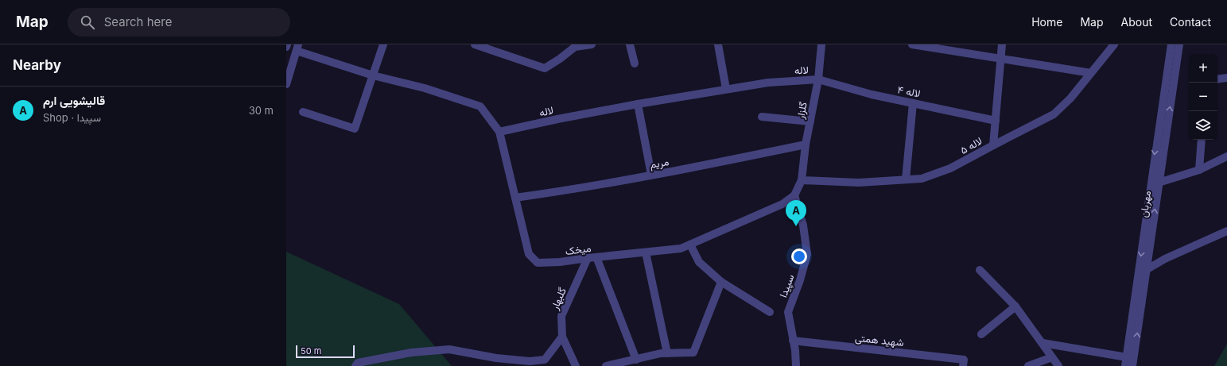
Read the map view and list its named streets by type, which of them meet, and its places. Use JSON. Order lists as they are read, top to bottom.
{
  "streets": {
    "street": [
      "لاله",
      "لاله ۴",
      "گلزار",
      "لاله ۵",
      "مریم",
      "مهربان",
      "میخک",
      "سپیدا",
      "گلبهار",
      "شهید همتی"
    ]
  },
  "crossings": [
    ["لاله", "لاله ۴"],
    ["لاله", "گلزار"],
    ["لاله ۴", "گلزار"],
    ["گلزار", "لاله ۵"],
    ["گلزار", "مریم"],
    ["گلزار", "میخک"],
    ["لاله ۵", "میخک"],
    ["مریم", "میخک"],
    ["میخک", "سپیدا"],
    ["میخک", "گلبهار"],
    ["سپیدا", "شهید همتی"]
  ],
  "scale_bar": "50 m",
  "page": {
    "header": "Map",
    "search": "Search here",
    "nav": [
      "Home",
      "Map",
      "About",
      "Contact"
    ],
    "heading": "Nearby",
    "map_buttons": ["+", "−"],
    "list": [
      {
        "mark": "A",
        "name": "قالیشویی ارم",
        "note": "Shop · سپیدا",
        "value": "30 m"
      }
    ],
    "pins": "A",
    "scale": "50 m"
  }
}
